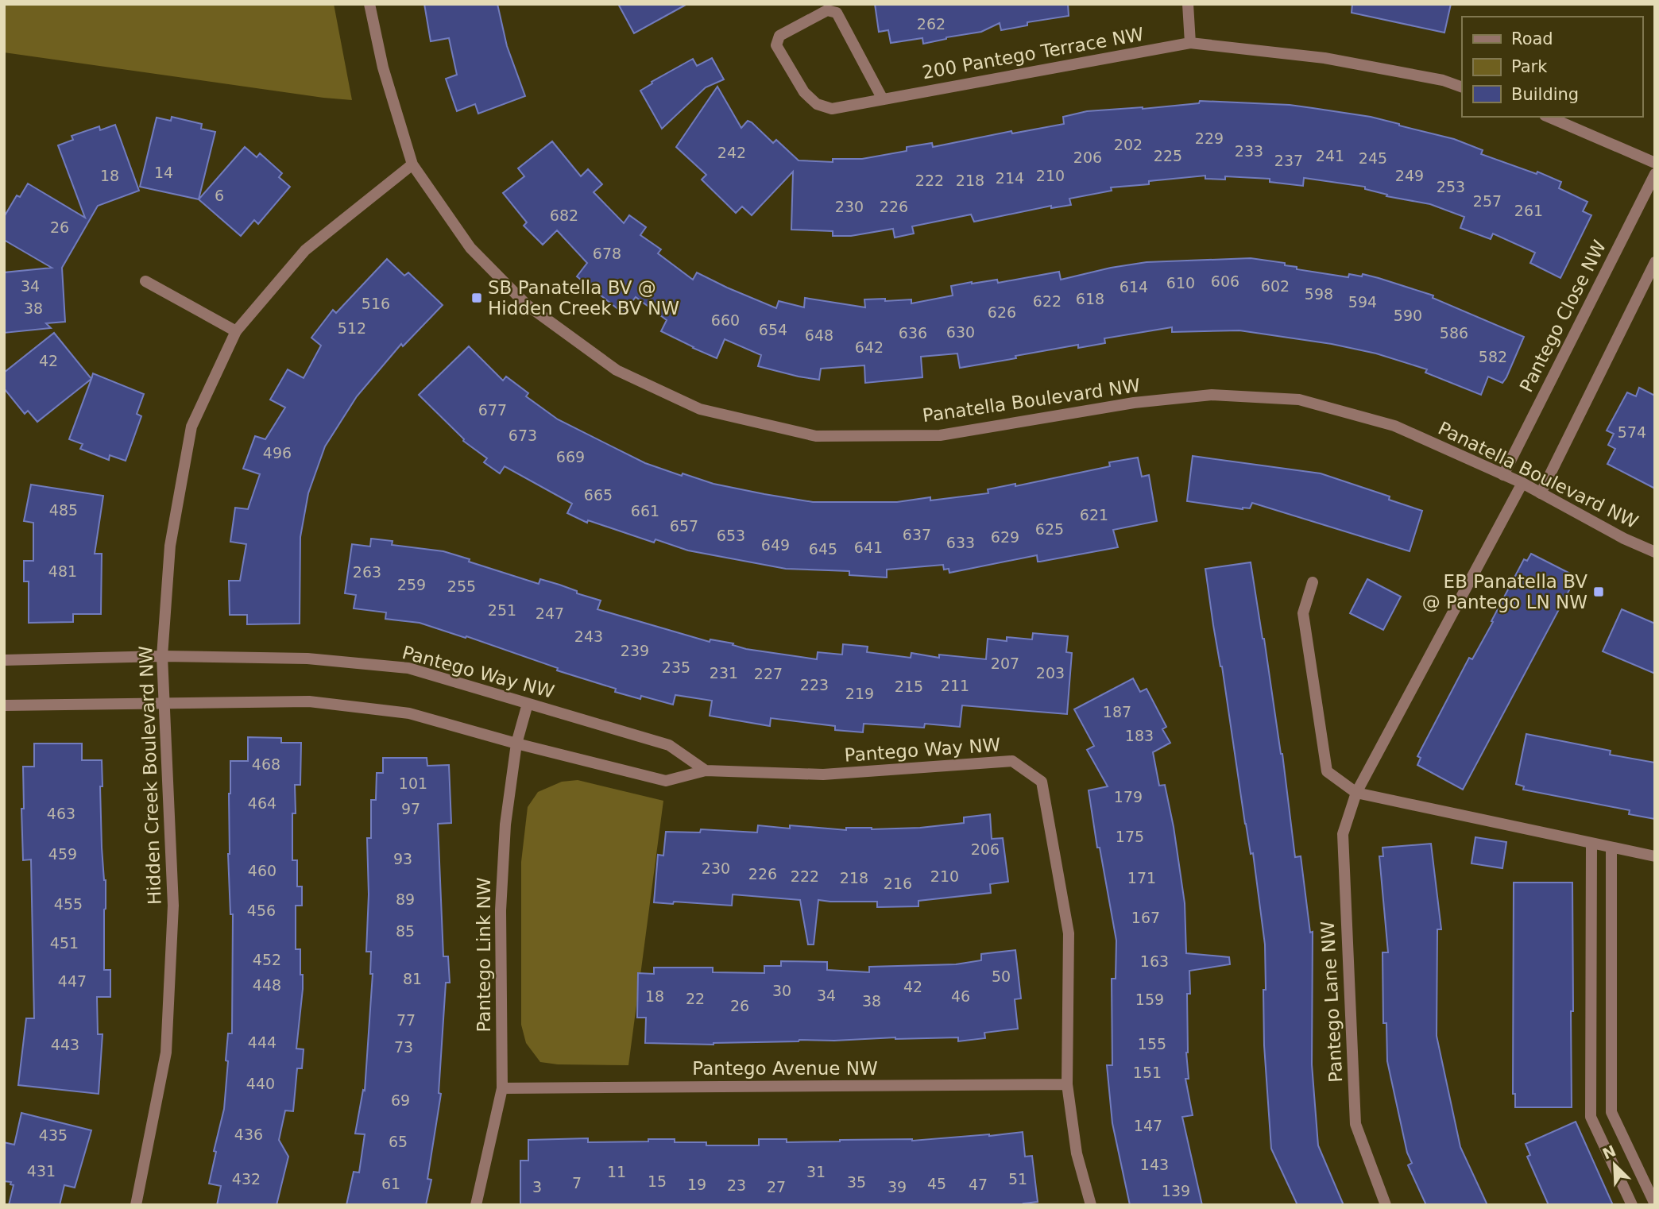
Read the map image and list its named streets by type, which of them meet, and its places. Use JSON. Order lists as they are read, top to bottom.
{
  "streets": {
    "street": [
      "200 Pantego Terrace NW",
      "Pantego Close NW",
      "Panatella Boulevard NW",
      "Pantego Way NW",
      "Hidden Creek Boulevard NW",
      "Pantego Link NW",
      "Pantego Lane NW",
      "Pantego Avenue NW"
    ]
  },
  "crossings": [
    ["Pantego Close NW", "Panatella Boulevard NW"],
    ["Panatella Boulevard NW", "Hidden Creek Boulevard NW"],
    ["Panatella Boulevard NW", "Pantego Lane NW"],
    ["Pantego Way NW", "Hidden Creek Boulevard NW"],
    ["Pantego Way NW", "Pantego Link NW"],
    ["Pantego Way NW", "Pantego Avenue NW"],
    ["Pantego Link NW", "Pantego Avenue NW"]
  ],
  "places": {
    "transit": ["SB Panatella BV @ Hidden Creek BV NW", "EB Panatella BV @ Pantego LN NW"]
  },
  "house_numbers": [
    "262",
    "229",
    "202",
    "233",
    "242",
    "225",
    "241",
    "206",
    "245",
    "237",
    "14",
    "18",
    "210",
    "249",
    "214",
    "222",
    "218",
    "253",
    "6",
    "257",
    "230",
    "226",
    "261",
    "682",
    "26",
    "678",
    "606",
    "610",
    "34",
    "602",
    "614",
    "598",
    "618",
    "622",
    "594",
    "516",
    "38",
    "626",
    "590",
    "660",
    "512",
    "654",
    "630",
    "636",
    "586",
    "648",
    "642",
    "582",
    "42",
    "677",
    "574",
    "673",
    "496",
    "669",
    "665",
    "485",
    "661",
    "621",
    "657",
    "625",
    "637",
    "653",
    "629",
    "633",
    "649",
    "641",
    "645",
    "481",
    "263",
    "259",
    "255",
    "251",
    "247",
    "243",
    "239",
    "207",
    "235",
    "231",
    "203",
    "227",
    "223",
    "211",
    "215",
    "219",
    "187",
    "183",
    "468",
    "101",
    "179",
    "464",
    "97",
    "463",
    "175",
    "206",
    "459",
    "93",
    "230",
    "460",
    "226",
    "222",
    "210",
    "218",
    "171",
    "216",
    "89",
    "455",
    "456",
    "167",
    "85",
    "451",
    "452",
    "163",
    "50",
    "81",
    "447",
    "448",
    "42",
    "30",
    "34",
    "18",
    "46",
    "22",
    "159",
    "38",
    "26",
    "77",
    "444",
    "155",
    "443",
    "73",
    "151",
    "440",
    "69",
    "147",
    "436",
    "435",
    "65",
    "143",
    "431",
    "11",
    "31",
    "432",
    "51",
    "15",
    "35",
    "7",
    "61",
    "45",
    "19",
    "47",
    "23",
    "3",
    "27",
    "39",
    "139"
  ],
  "legend": ["Road", "Park", "Building"],
  "north": "top left"
}
